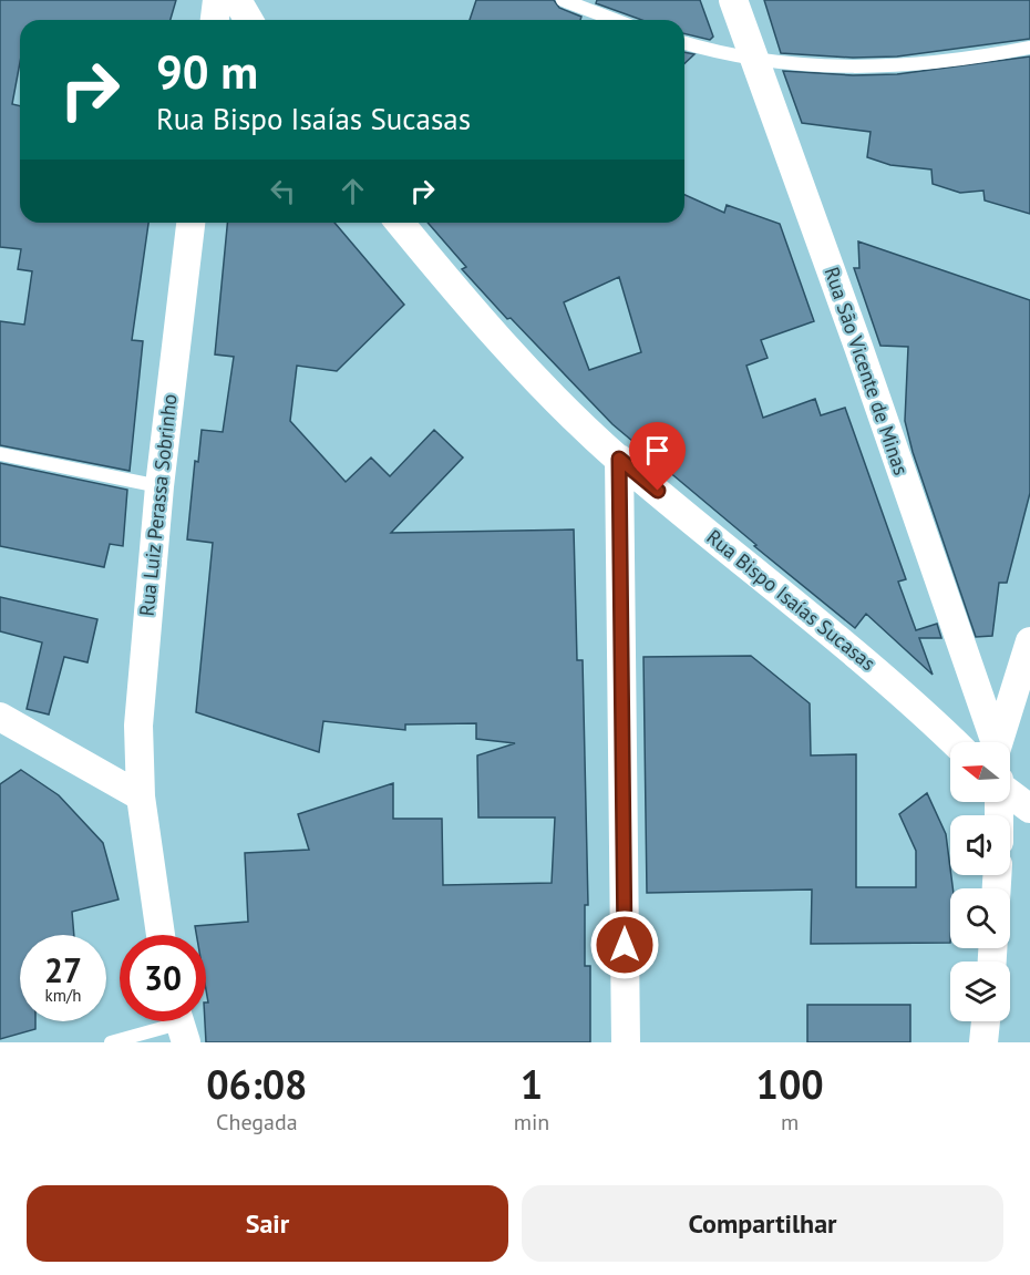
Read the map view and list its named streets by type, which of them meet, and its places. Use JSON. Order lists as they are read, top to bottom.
{
  "streets": {
    "street": ["Rua São Vicente de Minas", "Rua Luiz Perassa Sobrinho", "Rua Bispo Isaías Sucasas"]
  },
  "north": "left",
  "page": {
    "turn": ["90 m", "Rua Bispo Isaías Sucasas"],
    "speed": "27 km/h",
    "limit": "30",
    "eta": [
      "06:08",
      "Chegada",
      "1",
      "min",
      "100",
      "m"
    ],
    "buttons": ["Sair", "Compartilhar"]
  }
}
